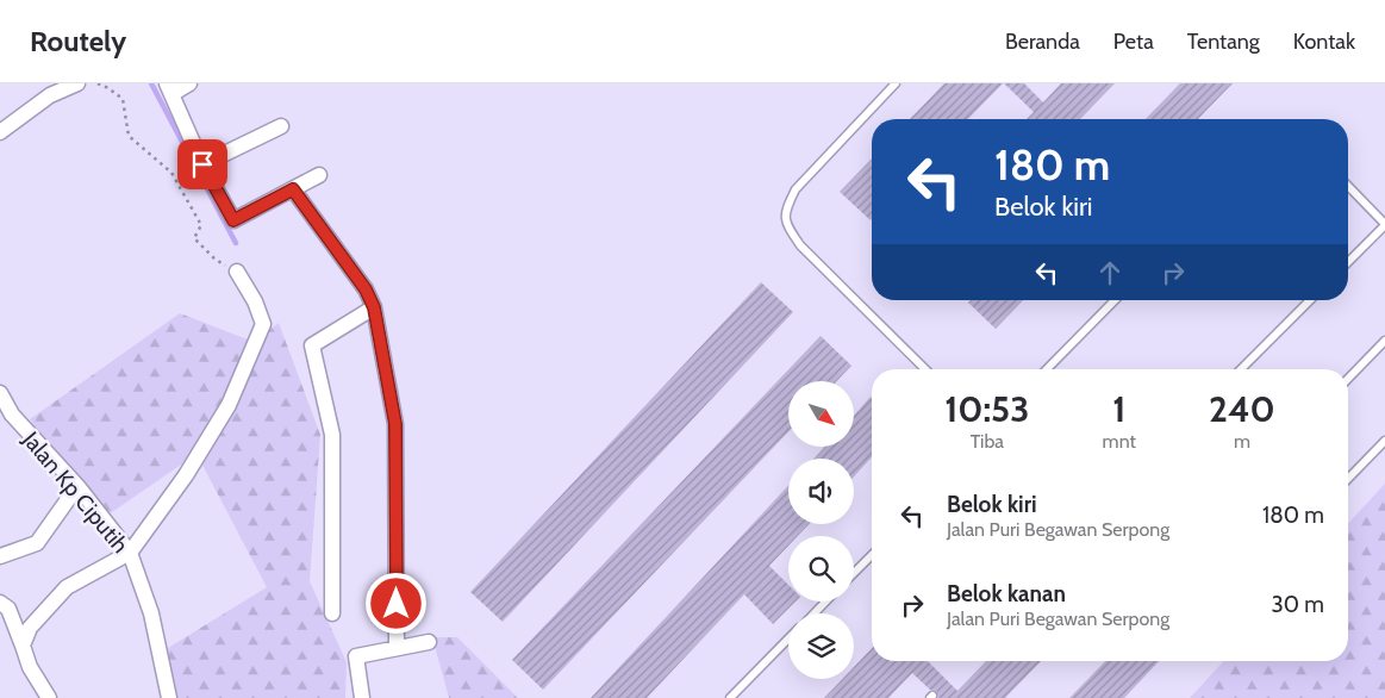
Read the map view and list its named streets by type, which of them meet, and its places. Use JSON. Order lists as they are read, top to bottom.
{
  "streets": {
    "street": ["Jalan Kp Ciputih"]
  },
  "north": "bottom right",
  "page": {
    "header": "Routely",
    "nav": [
      "Beranda",
      "Peta",
      "Tentang",
      "Kontak"
    ],
    "turn": ["180 m", "Belok kiri"],
    "eta": [
      "10:53",
      "Tiba",
      "1",
      "mnt",
      "240",
      "m"
    ],
    "list": [
      {
        "name": "Belok kiri",
        "note": "Jalan Puri Begawan Serpong",
        "value": "180 m"
      },
      {
        "name": "Belok kanan",
        "note": "Jalan Puri Begawan Serpong",
        "value": "30 m"
      }
    ]
  }
}
